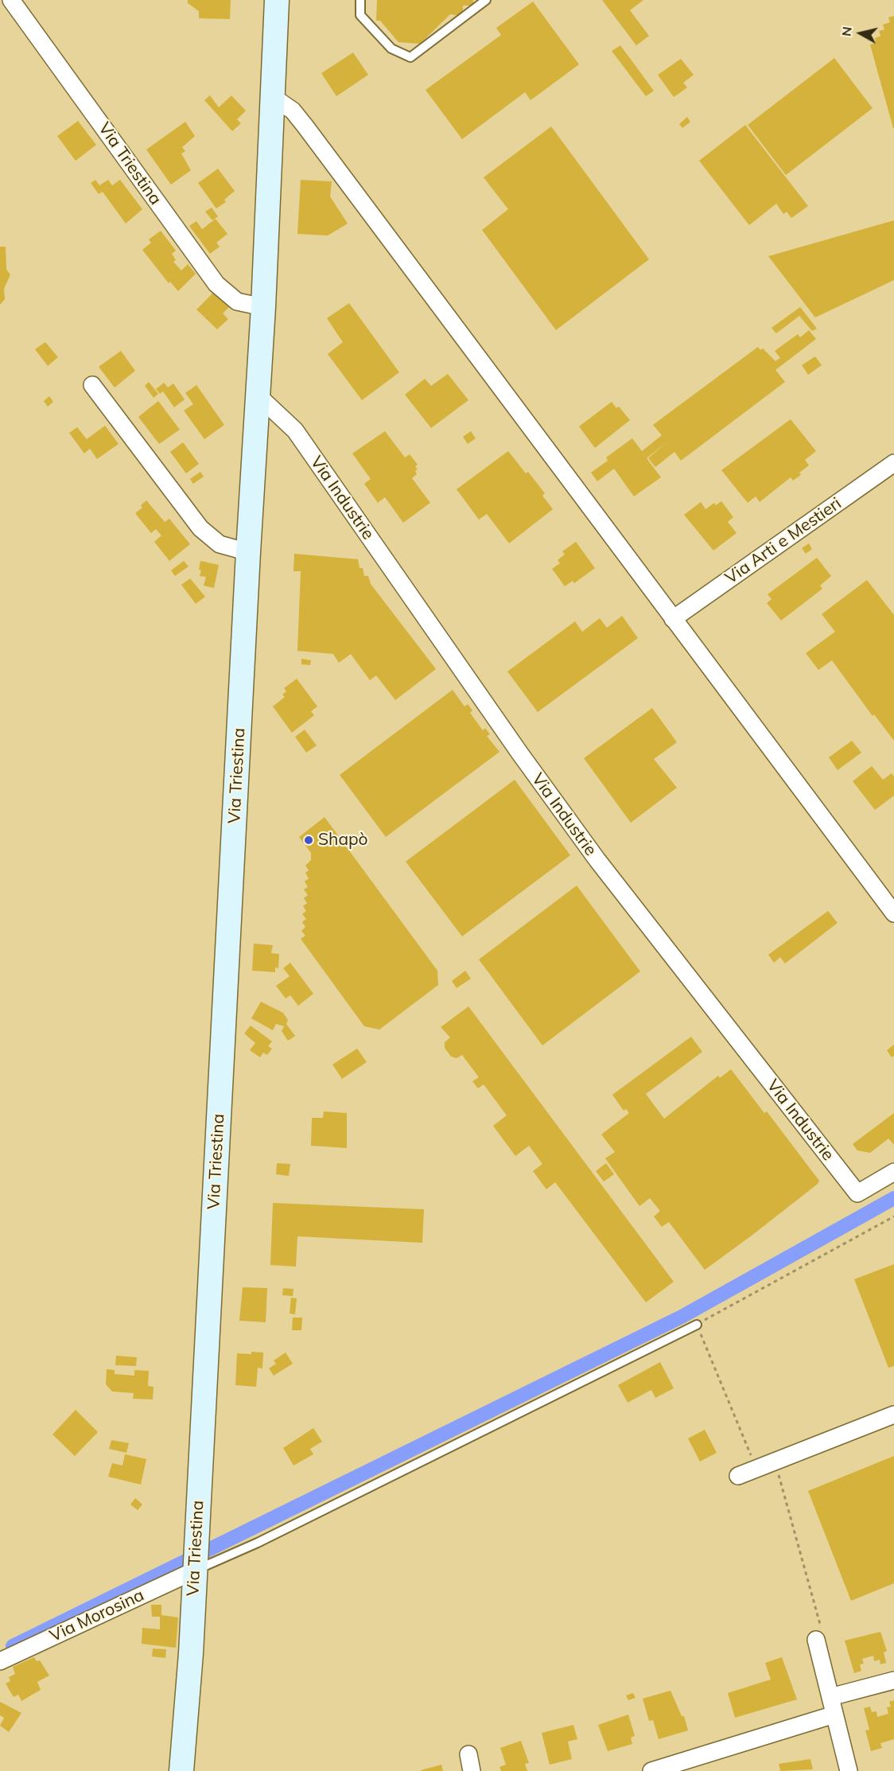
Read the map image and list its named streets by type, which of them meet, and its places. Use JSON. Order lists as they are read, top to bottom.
{
  "streets": {
    "main road": ["Via Triestina"],
    "street": ["Via Industrie", "Via Arti e Mestieri", "Via Morosina"]
  },
  "crossings": [
    ["Via Triestina", "Via Industrie"],
    ["Via Triestina", "Via Morosina"]
  ],
  "places": ["Shapò"],
  "north": "left"
}
